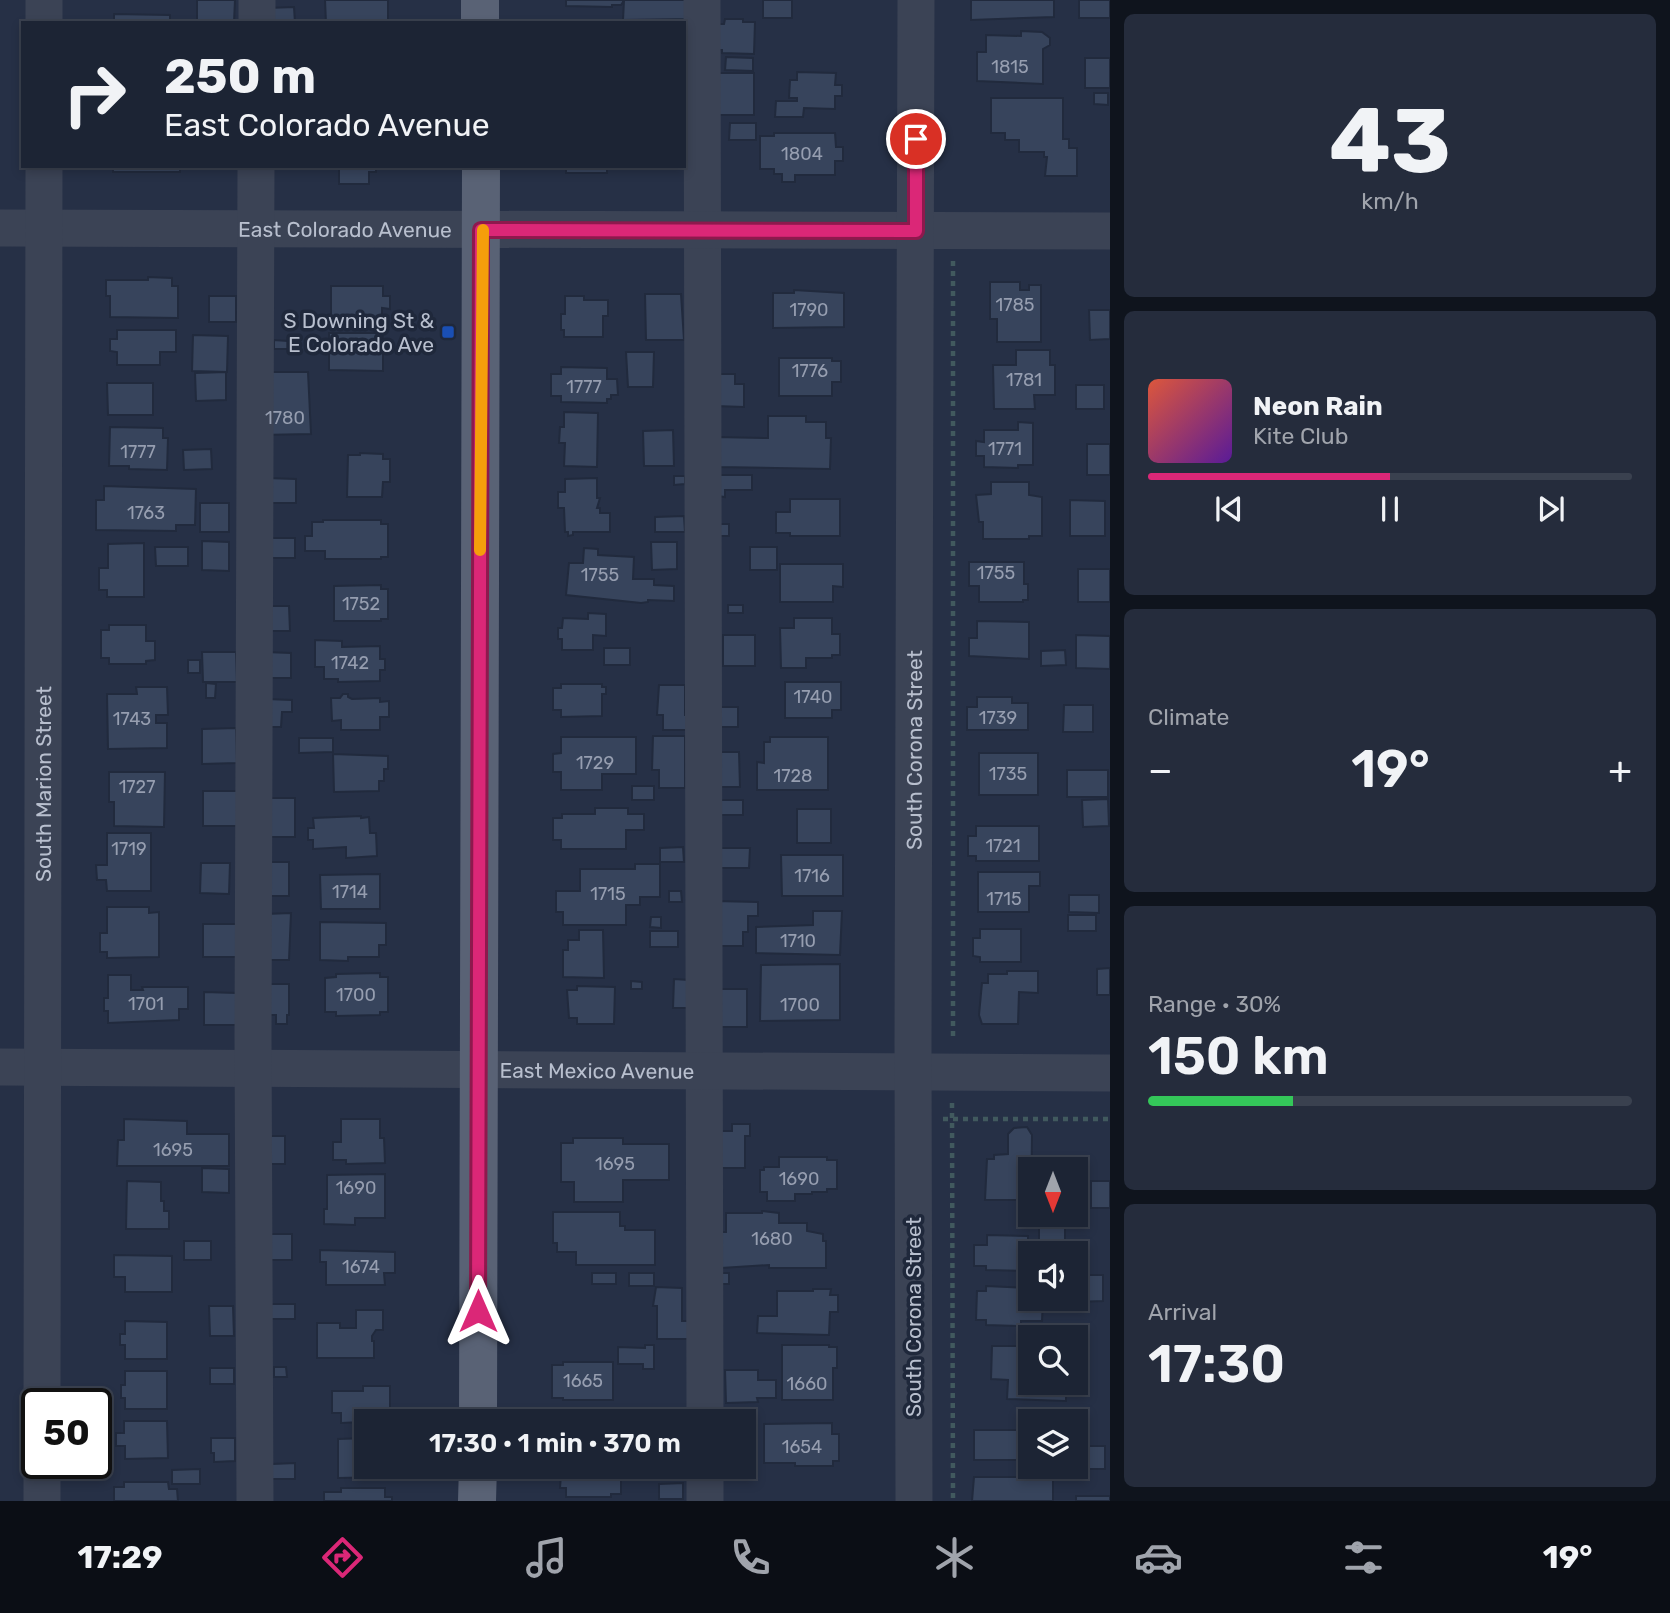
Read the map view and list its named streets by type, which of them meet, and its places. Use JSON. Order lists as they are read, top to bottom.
{
  "streets": {
    "street": [
      "East Colorado Avenue",
      "South Corona Street",
      "South Marion Street",
      "East Mexico Avenue"
    ]
  },
  "crossings": [
    ["East Colorado Avenue", "South Corona Street"],
    ["East Colorado Avenue", "South Marion Street"],
    ["South Corona Street", "East Mexico Avenue"],
    ["South Marion Street", "East Mexico Avenue"]
  ],
  "places": {
    "transit": ["S Downing St & E Colorado Ave"]
  },
  "house_numbers": [
    "1815",
    "1804",
    "1785",
    "1790",
    "1776",
    "1781",
    "1777",
    "1780",
    "1771",
    "1777",
    "1763",
    "1755",
    "1755",
    "1752",
    "1742",
    "1740",
    "1739",
    "1743",
    "1729",
    "1735",
    "1728",
    "1727",
    "1721",
    "1719",
    "1716",
    "1714",
    "1715",
    "1715",
    "1710",
    "1700",
    "1701",
    "1700",
    "1695",
    "1695",
    "1690",
    "1690",
    "1680",
    "1674",
    "1665",
    "1660",
    "1654"
  ],
  "north": "bottom",
  "page": {
    "tile": [
      ["43", "km/h"],
      "Climate",
      ["Range · 30%", "150 km"],
      ["Arrival", "17:30"]
    ],
    "turn": ["250 m", "East Colorado Avenue"],
    "song": ["Neon Rain", "Kite Club"],
    "heat": ["−", "19°", "+"],
    "limit": "50",
    "trip": "17:30 · 1 min · 370 m",
    "tabs": ["17:29", "19°"]
  }
}
